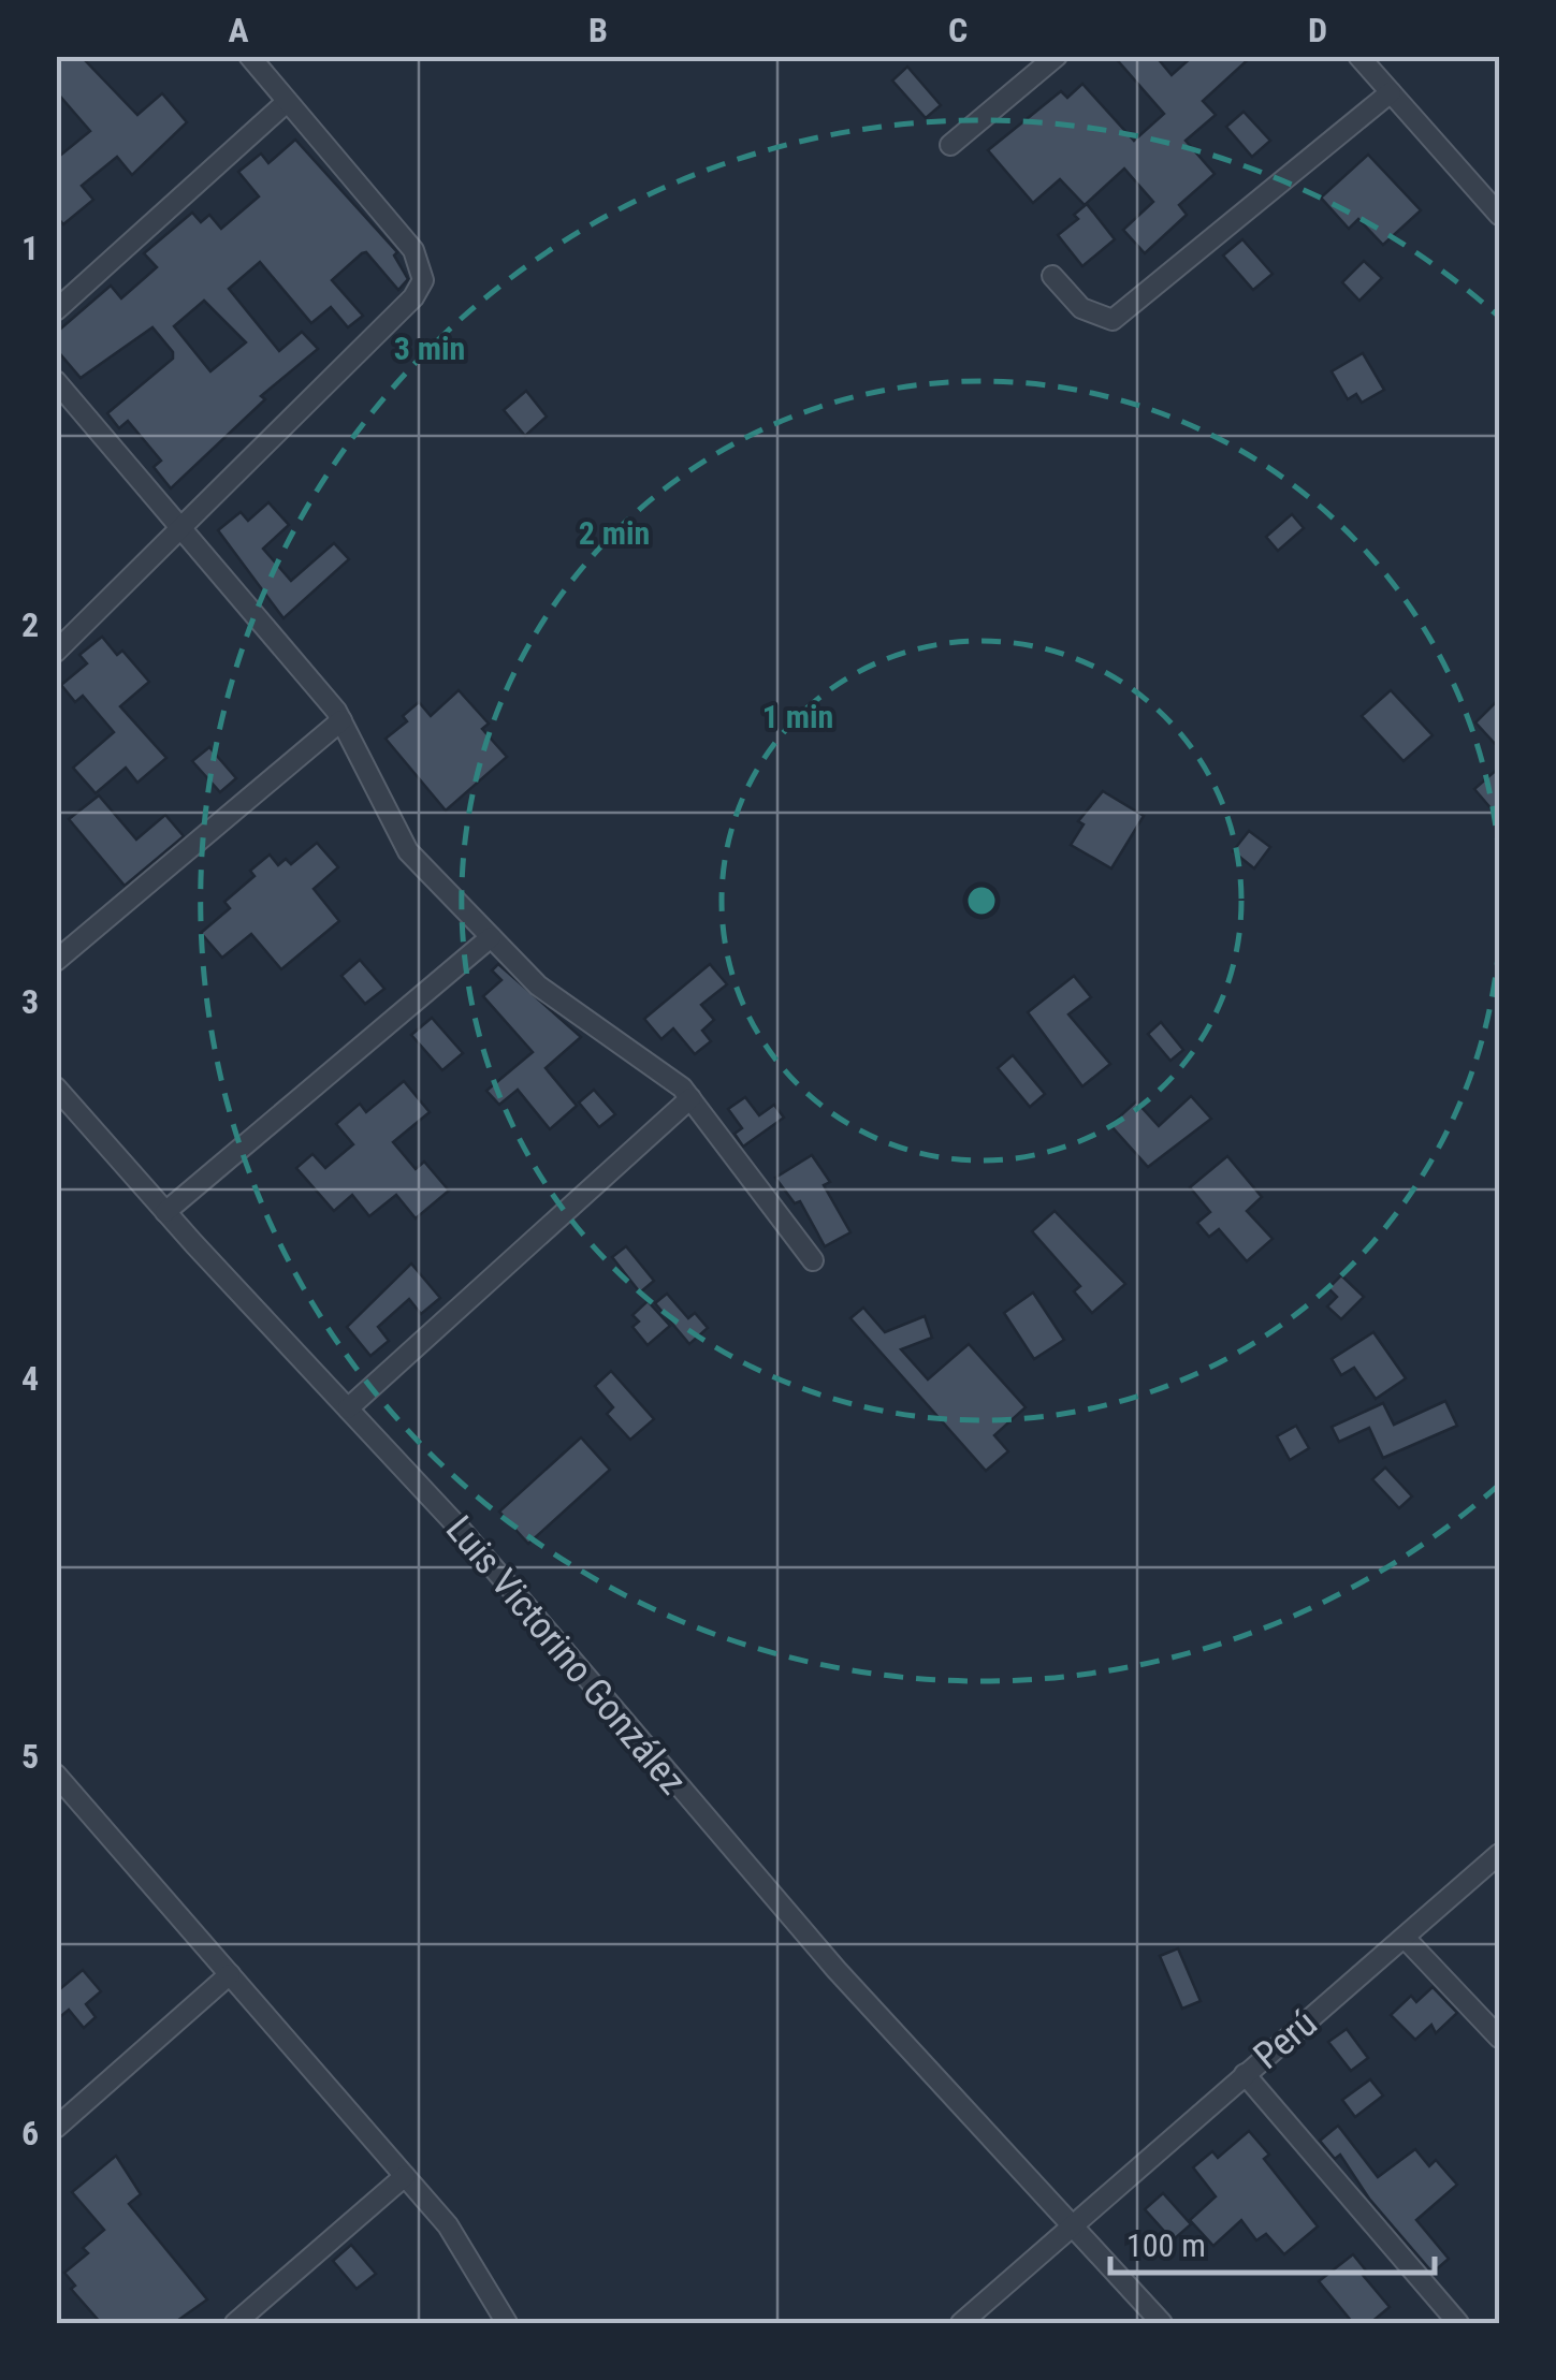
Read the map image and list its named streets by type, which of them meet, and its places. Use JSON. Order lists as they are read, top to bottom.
{
  "streets": {
    "street": ["Luis Victorino González", "Perú"]
  },
  "crossings": [
    ["Luis Victorino González", "Perú"]
  ],
  "scale_bar": "100 m",
  "grid": {
    "columns": [
      "A",
      "B",
      "C",
      "D"
    ],
    "rows": [
      "1",
      "2",
      "3",
      "4",
      "5",
      "6"
    ]
  },
  "rings": ["3 min", "2 min", "1 min"]
}
